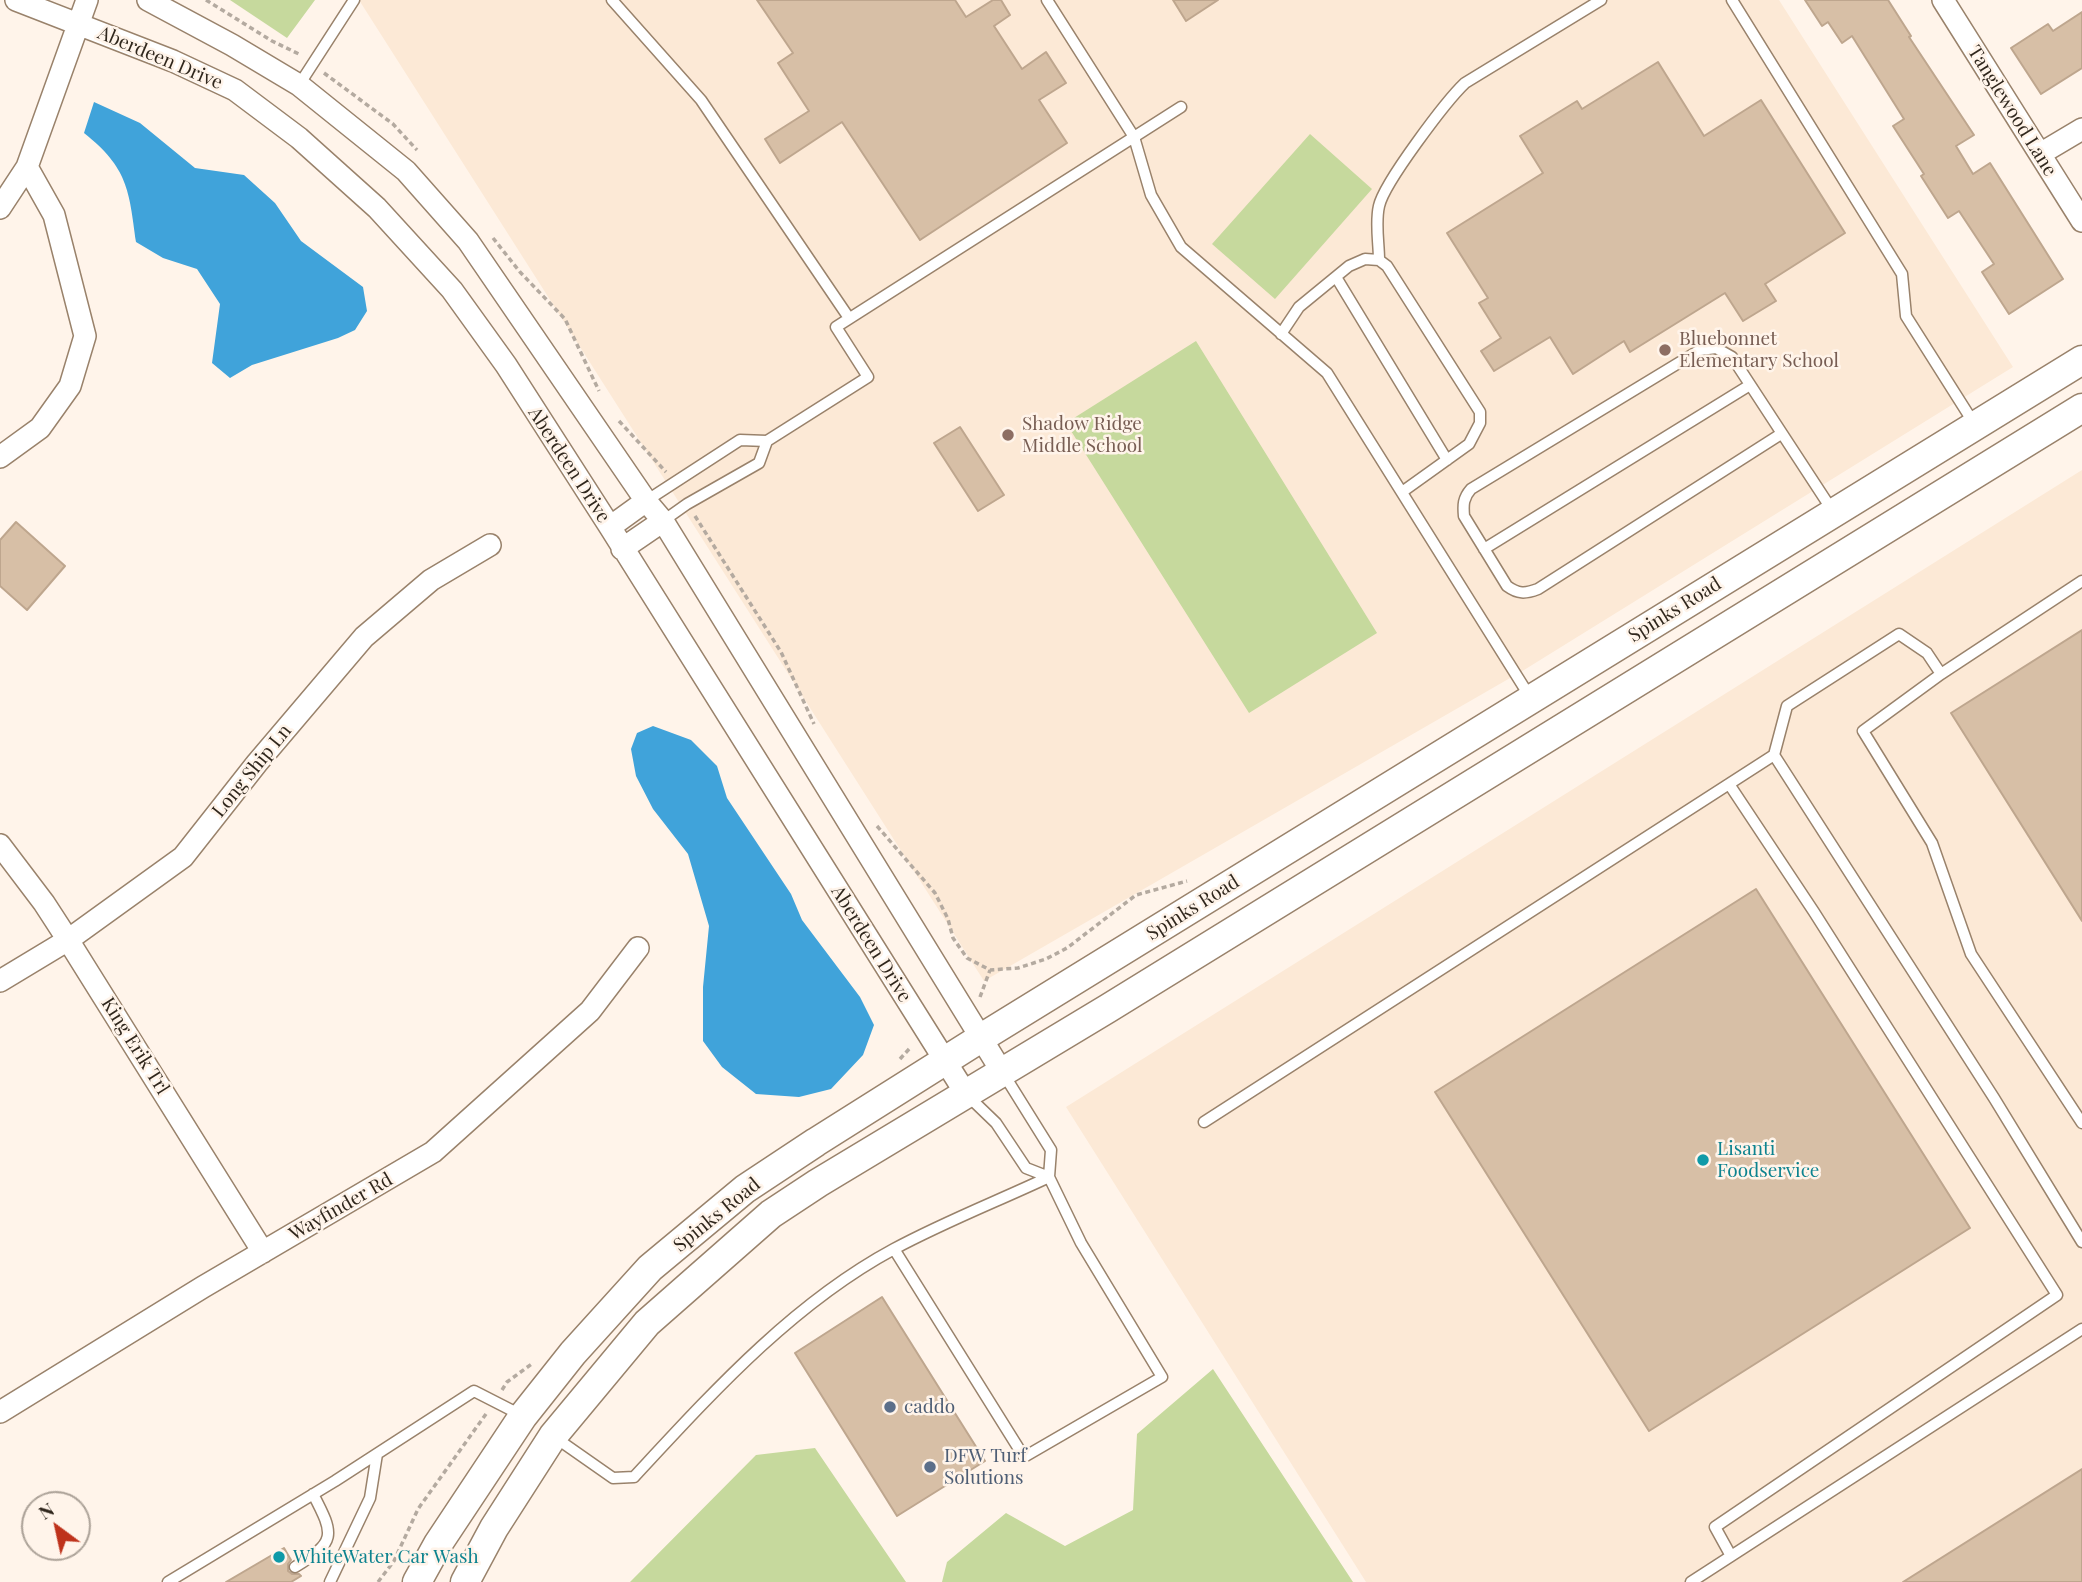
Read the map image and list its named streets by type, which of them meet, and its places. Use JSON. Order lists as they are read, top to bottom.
{
  "streets": {
    "main road": ["Spinks Road"],
    "street": [
      "Aberdeen Drive",
      "Tanglewood Lane",
      "Long Ship Ln",
      "King Erik Trl",
      "Wayfinder Rd"
    ]
  },
  "crossings": [
    ["Aberdeen Drive", "Spinks Road"],
    ["Long Ship Ln", "King Erik Trl"],
    ["King Erik Trl", "Wayfinder Rd"]
  ],
  "places": [
    "Bluebonnet Elementary School",
    "Shadow Ridge Middle School",
    "Lisanti Foodservice",
    "caddo",
    "DFW Turf Solutions",
    "WhiteWater Car Wash"
  ],
  "north": "top left"
}
